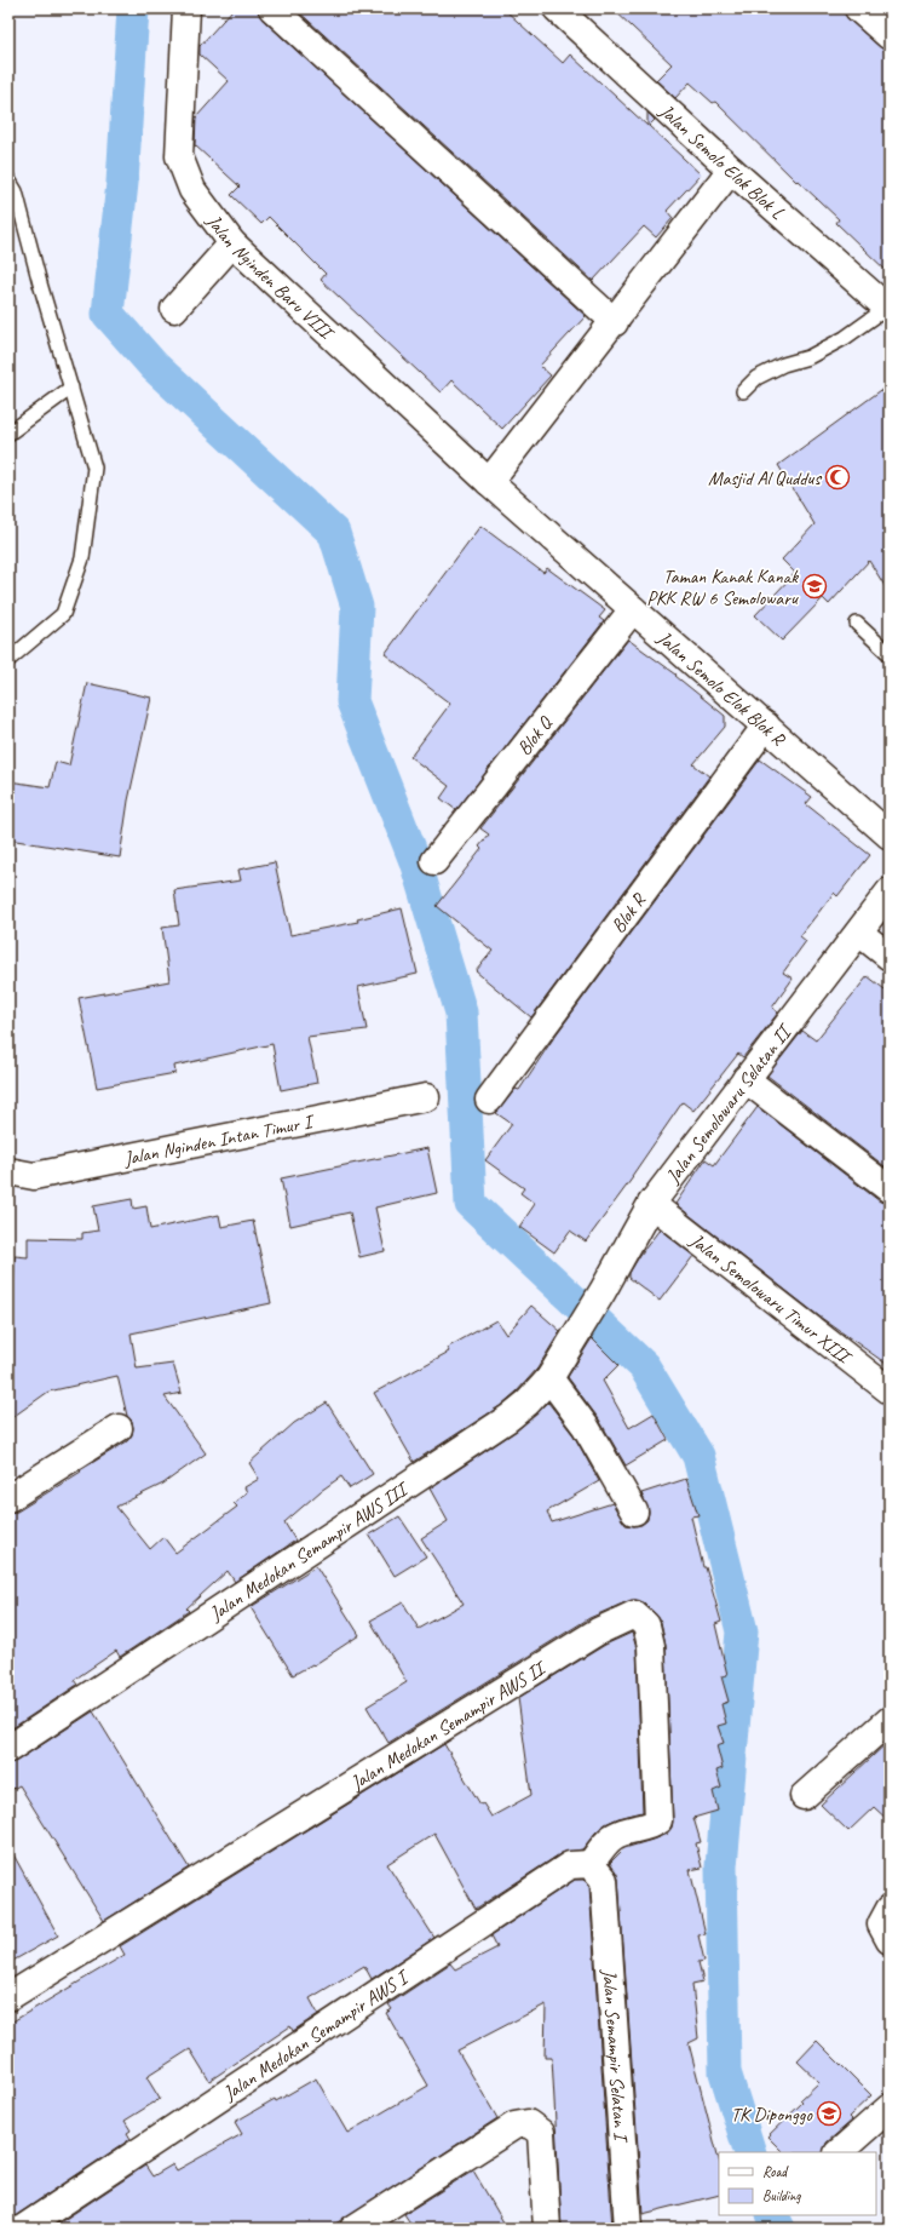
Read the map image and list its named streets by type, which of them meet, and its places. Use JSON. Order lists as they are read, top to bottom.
{
  "streets": {
    "street": [
      "Jalan Semolo Elok Blok L",
      "Jalan Nginden Baru VIII",
      "Jalan Semolo Elok Blok R",
      "Blok Q",
      "Blok R",
      "Jalan Semolowaru Selatan II",
      "Jalan Nginden Intan Timur I",
      "Jalan Semolowaru Timur XIII",
      "Jalan Medokan Semampir AWS III",
      "Jalan Medokan Semampir AWS II",
      "Jalan Medokan Semampir AWS I",
      "Jalan Semampir Selatan I"
    ]
  },
  "crossings": [
    ["Jalan Nginden Baru VIII", "Jalan Semolo Elok Blok R"],
    ["Jalan Semolo Elok Blok R", "Blok Q"],
    ["Jalan Semolo Elok Blok R", "Blok R"],
    ["Jalan Semolowaru Selatan II", "Jalan Semolowaru Timur XIII"],
    ["Jalan Semolowaru Selatan II", "Jalan Medokan Semampir AWS III"],
    ["Jalan Medokan Semampir AWS II", "Jalan Medokan Semampir AWS I"],
    ["Jalan Medokan Semampir AWS II", "Jalan Semampir Selatan I"],
    ["Jalan Medokan Semampir AWS I", "Jalan Semampir Selatan I"]
  ],
  "places": {
    "mosque": ["Masjid Al Quddus"],
    "school or university": ["Taman Kanak Kanak PKK RW 6 Semolowaru", "TK Diponggo"]
  },
  "legend": ["Road", "Building"]
}
